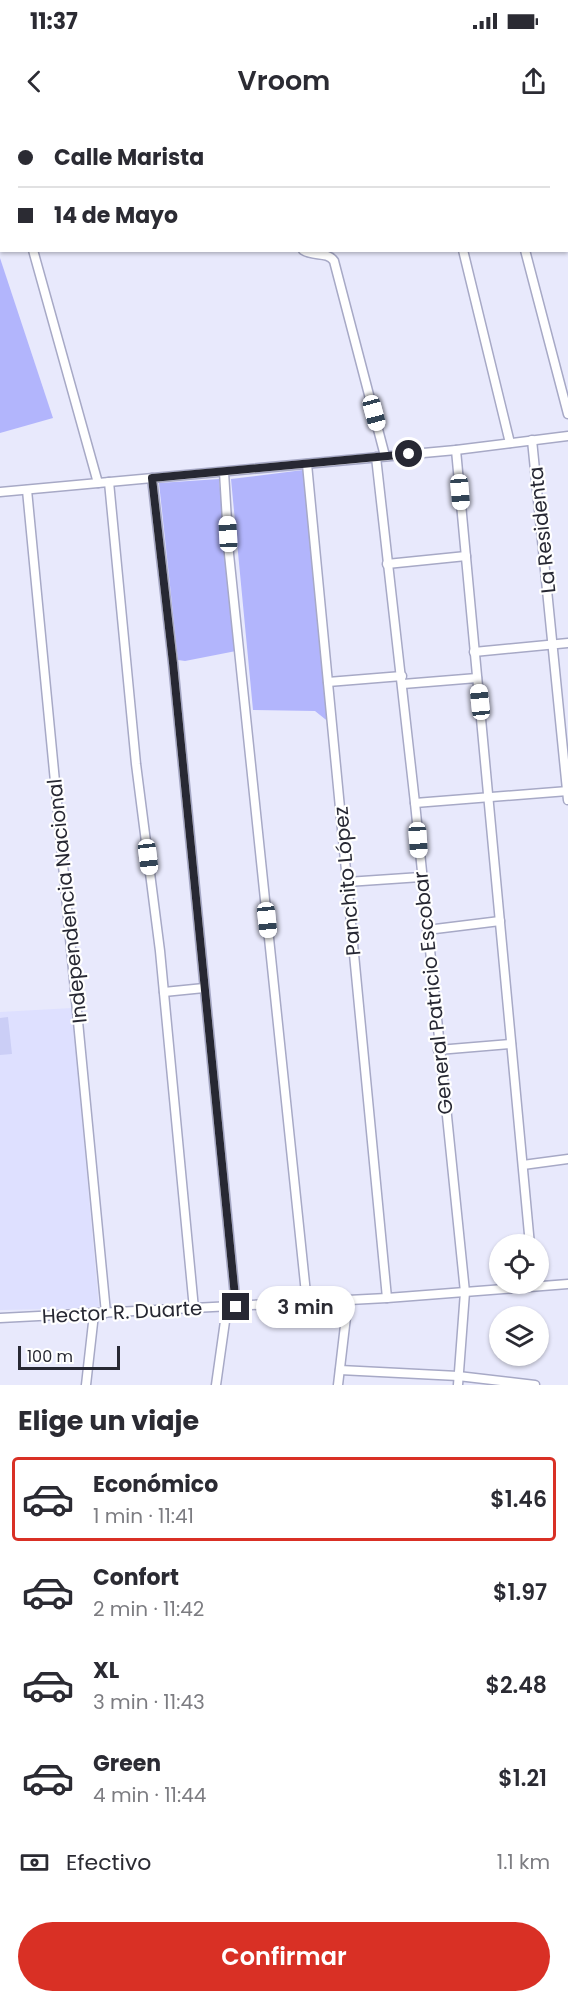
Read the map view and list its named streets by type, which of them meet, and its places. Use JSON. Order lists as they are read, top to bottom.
{
  "streets": {
    "street": [
      "La Residenta",
      "Panchito López",
      "Independencia Nacional",
      "General Patricio Escobar",
      "Hector R. Duarte"
    ]
  },
  "crossings": [
    ["Panchito López", "Hector R. Duarte"],
    ["Independencia Nacional", "Hector R. Duarte"],
    ["General Patricio Escobar", "Hector R. Duarte"]
  ],
  "scale_bar": "100 m",
  "page": {
    "status": "11:37",
    "header": "Vroom",
    "banner": ["Calle Marista", "14 de Mayo"],
    "bubble": "3 min",
    "scale": "100 m",
    "heading": "Elige un viaje",
    "list": [
      {
        "name": "Económico",
        "note": "1 min · 11:41",
        "value": "$1.46"
      },
      {
        "name": "Confort",
        "note": "2 min · 11:42",
        "value": "$1.97"
      },
      {
        "name": "XL",
        "note": "3 min · 11:43",
        "value": "$2.48"
      },
      {
        "name": "Green",
        "note": "4 min · 11:44",
        "value": "$1.21"
      }
    ],
    "pay": ["Efectivo", "1.1 km"],
    "buttons": "Confirmar"
  }
}
